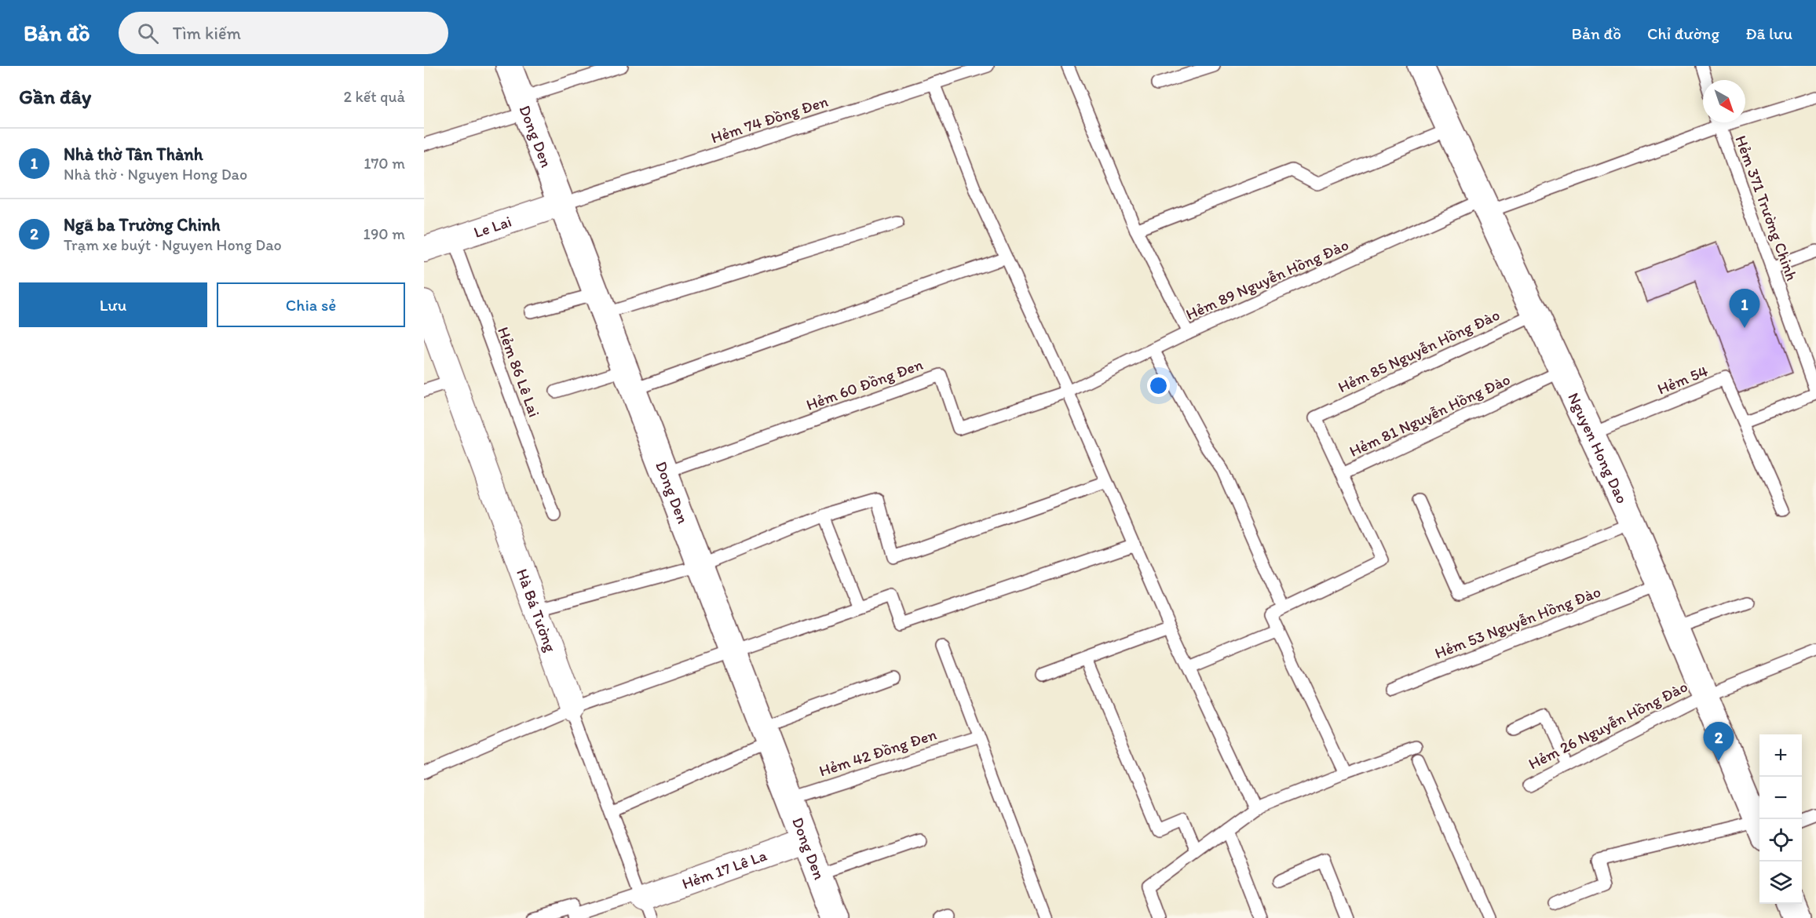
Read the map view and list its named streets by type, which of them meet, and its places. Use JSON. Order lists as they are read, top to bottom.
{
  "streets": {
    "street": [
      "Dong Den",
      "Le Lai",
      "Nguyen Hong Dao",
      "Hà Bá Tường",
      "Hẻm 17 Lê La"
    ],
    "lane": [
      "Hẻm 74 Đồng Đen",
      "Hẻm 371 Trường Chinh",
      "Hẻm 89 Nguyễn Hồng Đào",
      "Hẻm 85 Nguyễn Hồng Đào",
      "Hẻm 86 Lê Lai",
      "Hẻm 54",
      "Hẻm 60 Đồng Đen",
      "Hẻm 81 Nguyễn Hồng Đào",
      "Hẻm 53 Nguyễn Hồng Đào",
      "Hẻm 26 Nguyễn Hồng Đào",
      "Hẻm 42 Đồng Đen"
    ]
  },
  "crossings": [
    ["Hẻm 74 Đồng Đen", "Dong Den"],
    ["Hẻm 74 Đồng Đen", "Le Lai"],
    ["Dong Den", "Le Lai"],
    ["Dong Den", "Hẻm 60 Đồng Đen"],
    ["Dong Den", "Hẻm 42 Đồng Đen"],
    ["Dong Den", "Hẻm 17 Lê La"],
    ["Le Lai", "Hẻm 86 Lê Lai"],
    ["Hẻm 89 Nguyễn Hồng Đào", "Hẻm 60 Đồng Đen"],
    ["Hẻm 89 Nguyễn Hồng Đào", "Nguyen Hong Dao"],
    ["Hẻm 85 Nguyễn Hồng Đào", "Hẻm 81 Nguyễn Hồng Đào"],
    ["Hẻm 85 Nguyễn Hồng Đào", "Nguyen Hong Dao"],
    ["Hẻm 54", "Nguyen Hong Dao"],
    ["Hẻm 81 Nguyễn Hồng Đào", "Nguyen Hong Dao"],
    ["Nguyen Hong Dao", "Hẻm 53 Nguyễn Hồng Đào"],
    ["Nguyen Hong Dao", "Hẻm 26 Nguyễn Hồng Đào"],
    ["Hà Bá Tường", "Hẻm 17 Lê La"]
  ],
  "north": "bottom right",
  "page": {
    "header": "Bản đồ",
    "search": "Tìm kiếm",
    "nav": ["Bản đồ", "Chỉ đường", "Đã lưu"],
    "heading": ["Gần đây", "2 kết quả"],
    "list": [
      {
        "mark": "1",
        "name": "Nhà thờ Tân Thành",
        "note": "Nhà thờ · Nguyen Hong Dao",
        "value": "170 m"
      },
      {
        "mark": "2",
        "name": "Ngã ba Trường Chinh",
        "note": "Trạm xe buýt · Nguyen Hong Dao",
        "value": "190 m"
      }
    ],
    "buttons": ["Lưu", "Chia sẻ"],
    "pins": ["1", "2"],
    "map_buttons": ["+", "−"]
  }
}
